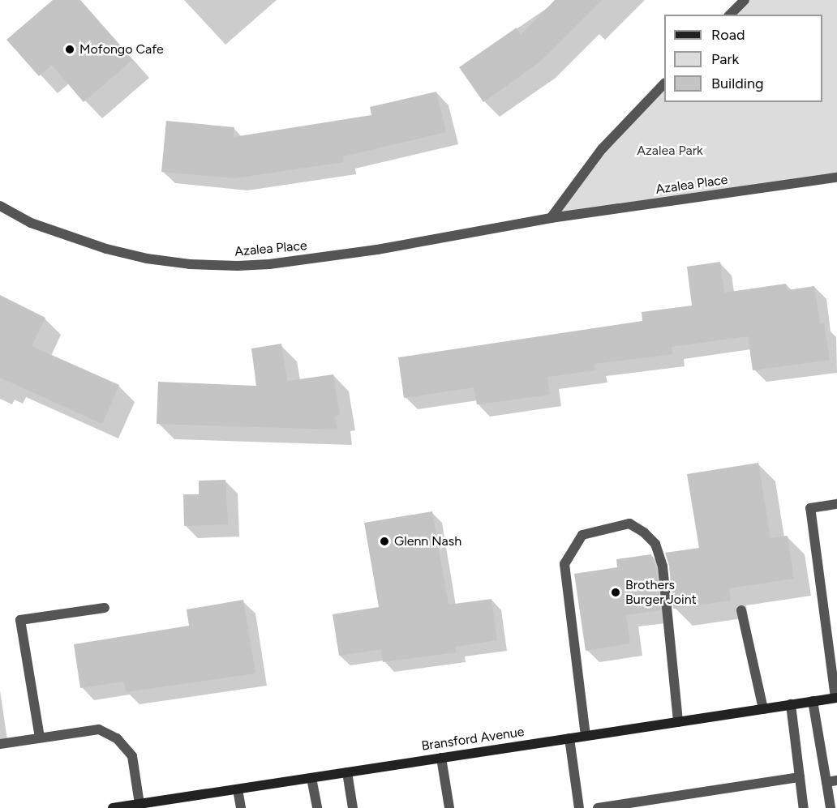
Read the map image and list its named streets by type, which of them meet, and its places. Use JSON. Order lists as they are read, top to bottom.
{
  "streets": {
    "main road": ["Bransford Avenue"],
    "street": ["Azalea Place"]
  },
  "parks": ["Azalea Park"],
  "places": ["Mofongo Cafe", "Glenn Nash", "Brothers Burger Joint"],
  "legend": ["Road", "Park", "Building"]
}
